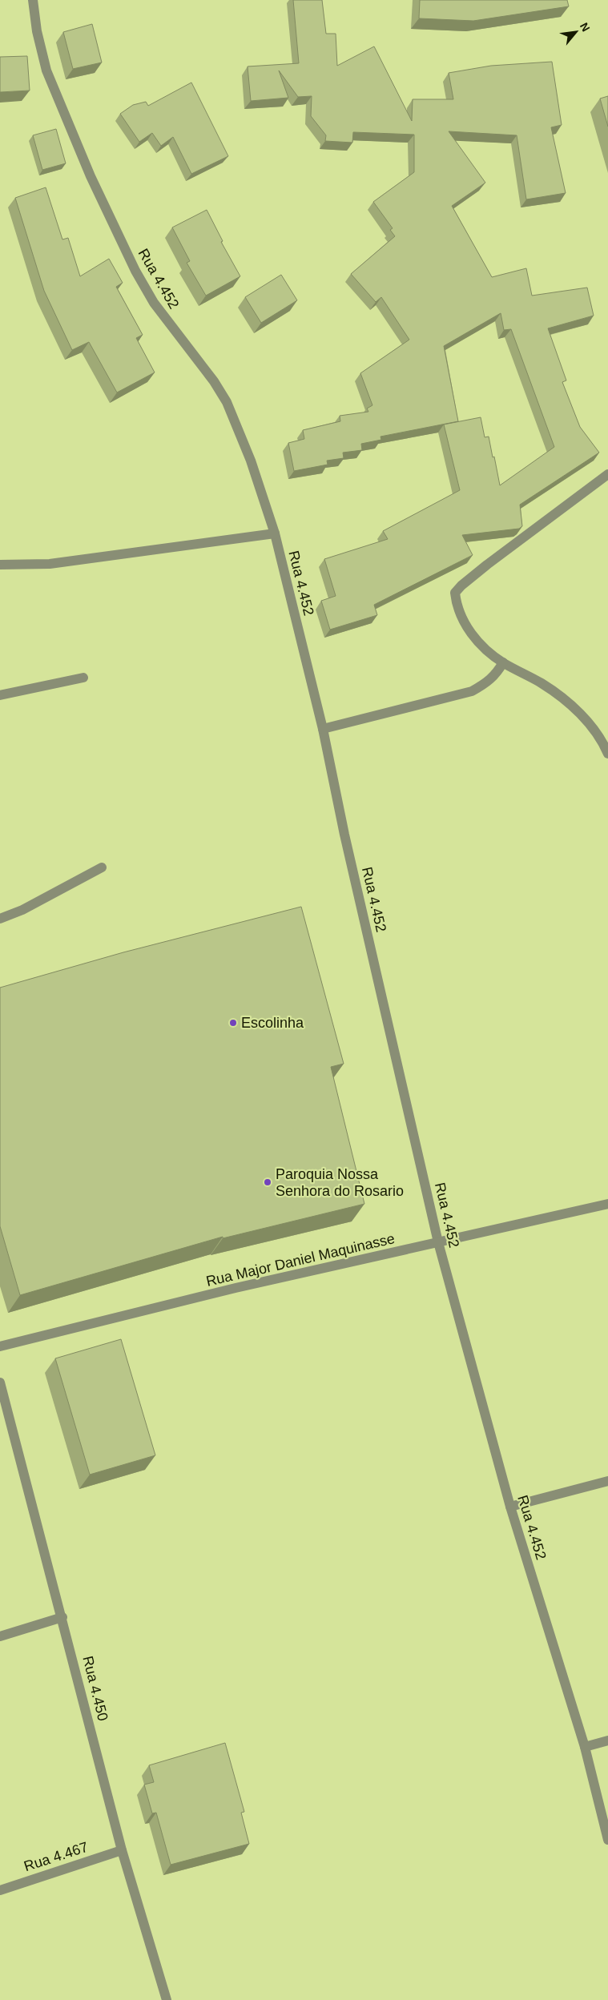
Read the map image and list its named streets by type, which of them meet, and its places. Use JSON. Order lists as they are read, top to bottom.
{
  "streets": {
    "street": [
      "Rua 4.452",
      "Rua Major Daniel Maquinasse",
      "Rua 4.450",
      "Rua 4.467"
    ]
  },
  "crossings": [
    ["Rua 4.452", "Rua Major Daniel Maquinasse"],
    ["Rua 4.450", "Rua 4.467"]
  ],
  "places": ["Escolinha", "Paroquia Nossa Senhora do Rosario"],
  "north": "top right"
}
